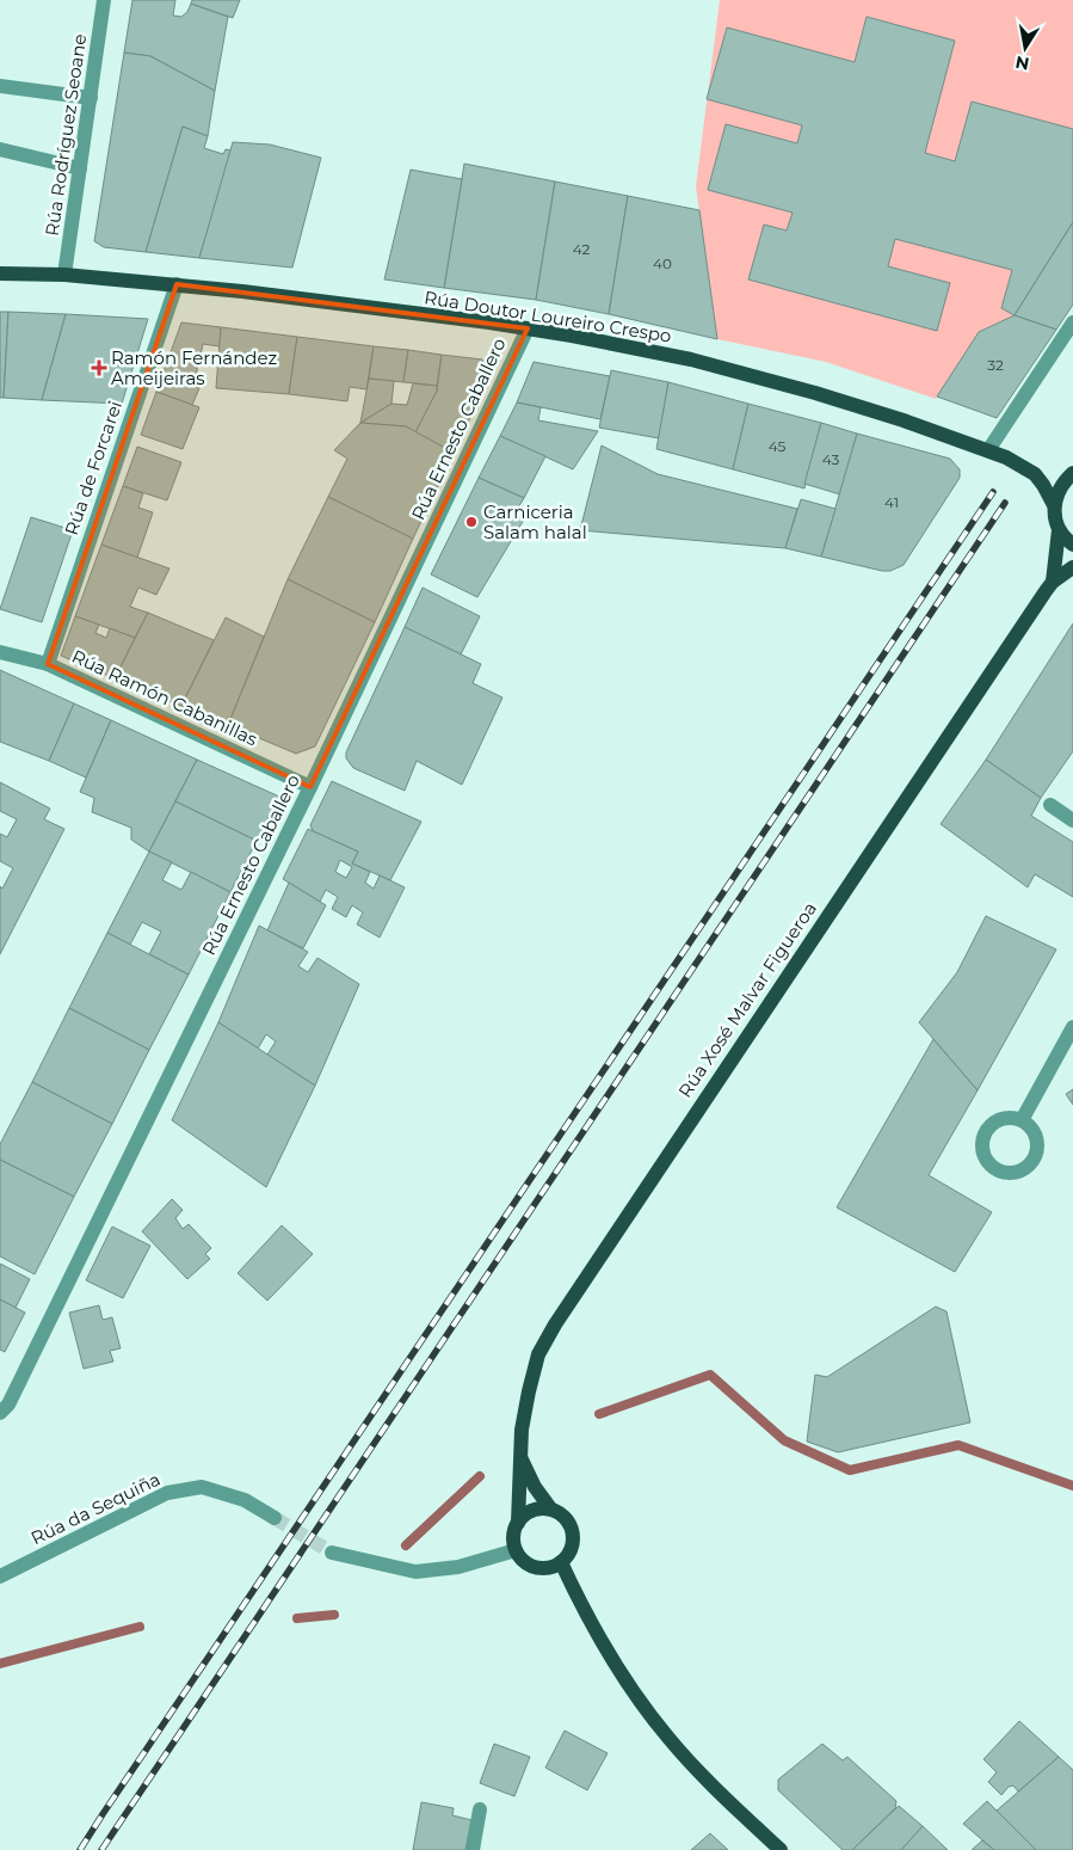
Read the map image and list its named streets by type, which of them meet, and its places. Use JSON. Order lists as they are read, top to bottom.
{
  "streets": {
    "main road": ["Rúa Doutor Loureiro Crespo", "Rúa Xosé Malvar Figueroa"],
    "street": [
      "Rúa Rodríguez Seoane",
      "Rúa Ernesto Caballero",
      "Rúa de Forcarei",
      "Rúa Ramón Cabanillas",
      "Rúa da Sequiña"
    ]
  },
  "crossings": [
    ["Rúa Rodríguez Seoane", "Rúa Doutor Loureiro Crespo"],
    ["Rúa Doutor Loureiro Crespo", "Rúa Ernesto Caballero"],
    ["Rúa Doutor Loureiro Crespo", "Rúa de Forcarei"],
    ["Rúa Doutor Loureiro Crespo", "Rúa Xosé Malvar Figueroa"],
    ["Rúa Ernesto Caballero", "Rúa Ramón Cabanillas"],
    ["Rúa de Forcarei", "Rúa Ramón Cabanillas"]
  ],
  "places": {
    "health": ["Ramón Fernández Ameijeiras"],
    "other": ["Carniceria Salam halal"]
  },
  "house_numbers": [
    "42",
    "40",
    "32",
    "45",
    "43",
    "41"
  ],
  "north": "bottom"
}
